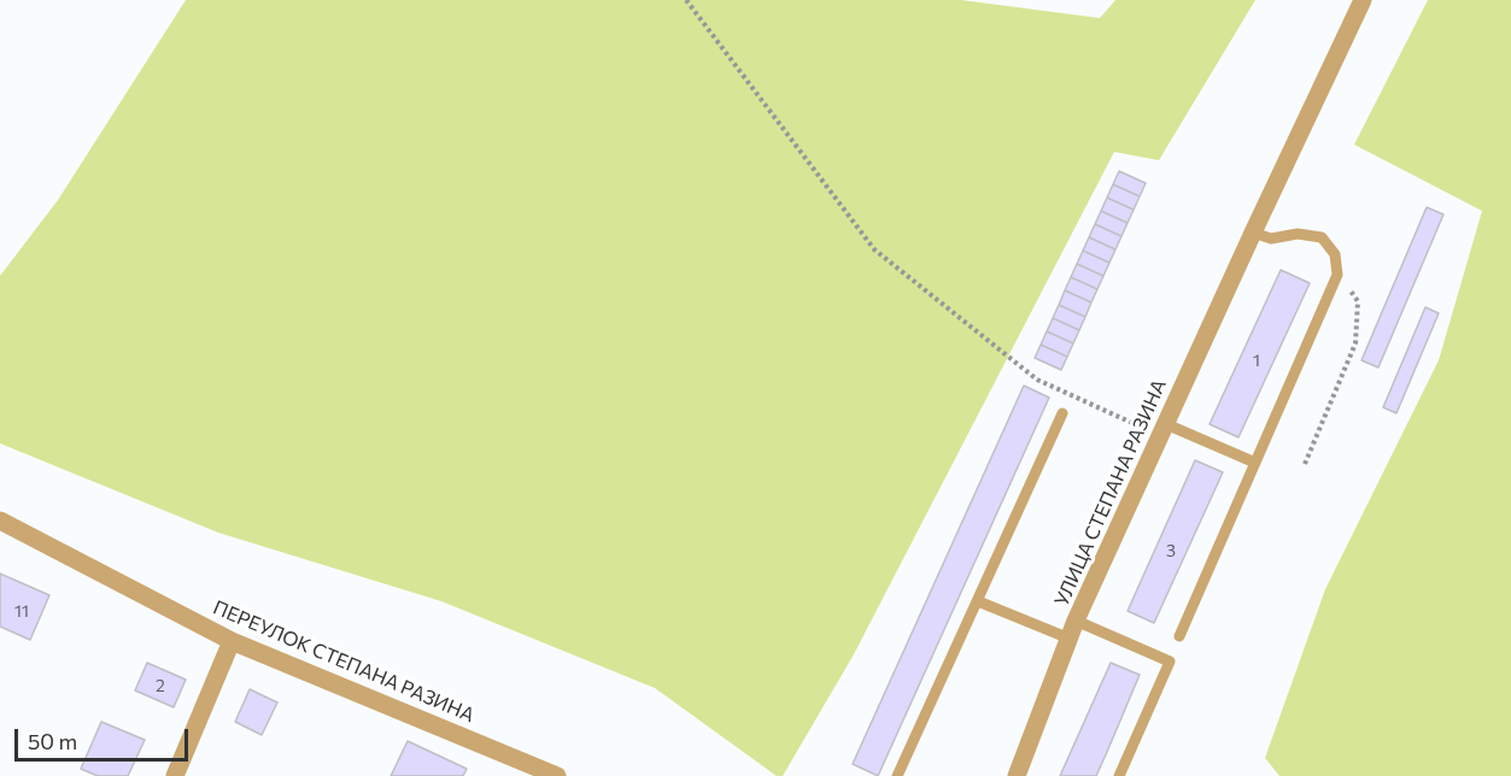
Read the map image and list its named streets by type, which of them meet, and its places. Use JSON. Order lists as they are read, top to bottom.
{
  "streets": {
    "street": ["УЛИЦА СТЕПАНА РАЗИНА", "ПЕРЕУЛОК СТЕПАНА РАЗИНА"]
  },
  "house_numbers": [
    "1",
    "3",
    "11",
    "2"
  ],
  "scale_bar": "50 m"
}
